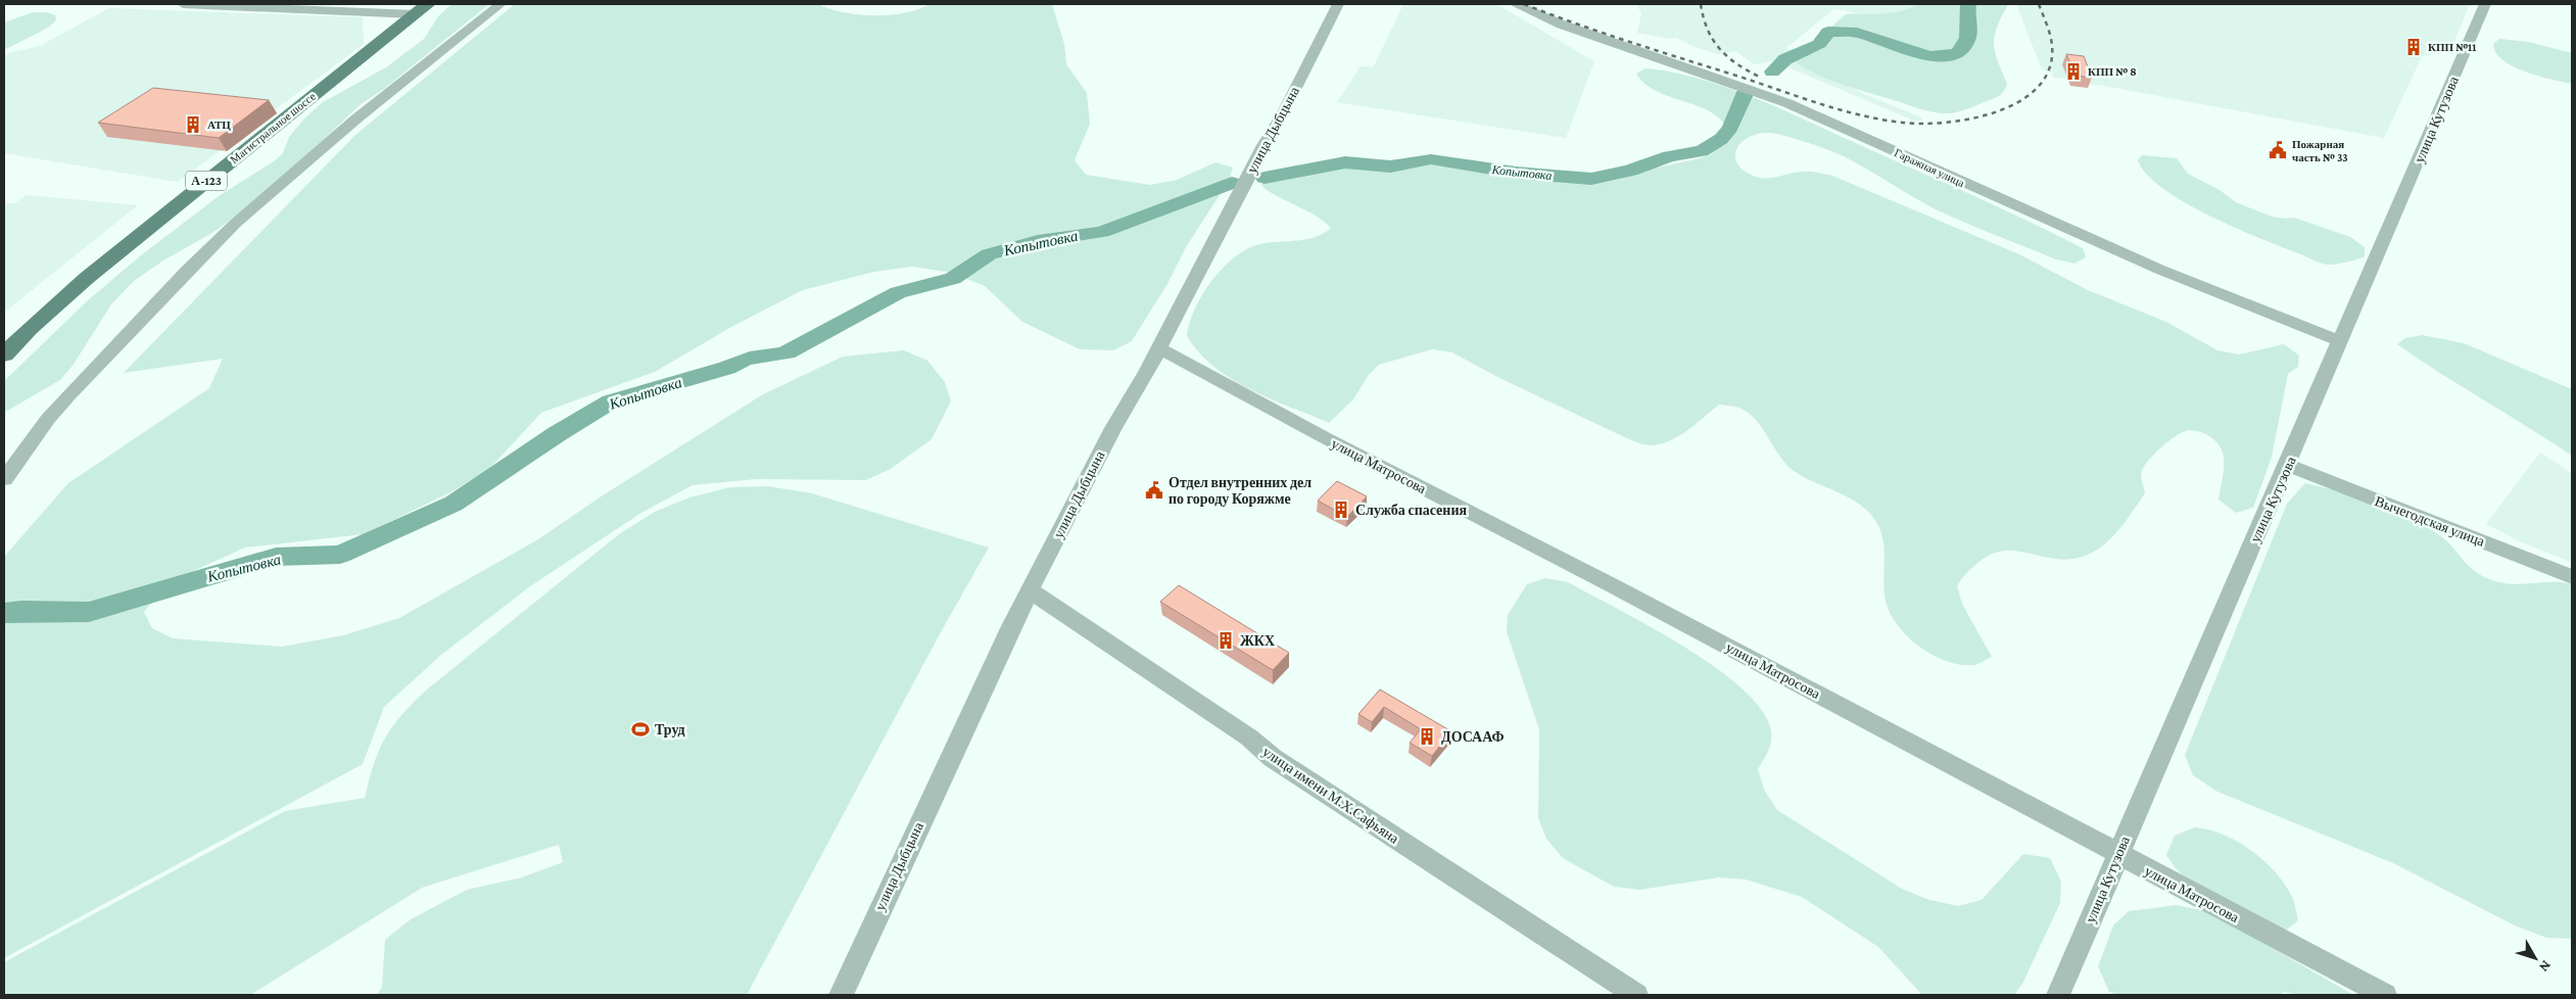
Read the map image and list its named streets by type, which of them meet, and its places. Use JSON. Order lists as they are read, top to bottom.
{
  "streets": {
    "main road": ["Магистральное шоссе", "А-123"],
    "street": [
      "улица Кутузова",
      "улица Дыбцына",
      "Гаражная улица",
      "улица Матросова",
      "Вычегодская улица",
      "улица имени М.Х.Сафьяна"
    ]
  },
  "crossings": [
    ["улица Кутузова", "Гаражная улица"],
    ["улица Кутузова", "улица Матросова"],
    ["улица Кутузова", "Вычегодская улица"],
    ["улица Дыбцына", "улица Матросова"],
    ["улица Дыбцына", "улица имени М.Х.Сафьяна"]
  ],
  "water": ["Копытовка"],
  "places": {
    "building": [
      "КПП №11",
      "КПП № 8",
      "АТЦ",
      "Служба спасения",
      "ЖКХ",
      "ДОСААФ"
    ],
    "public building": ["Пожарная часть № 33", "Отдел внутренних дел по городу Коряжме"],
    "sports": ["Труд"]
  },
  "north": "bottom right"
}
